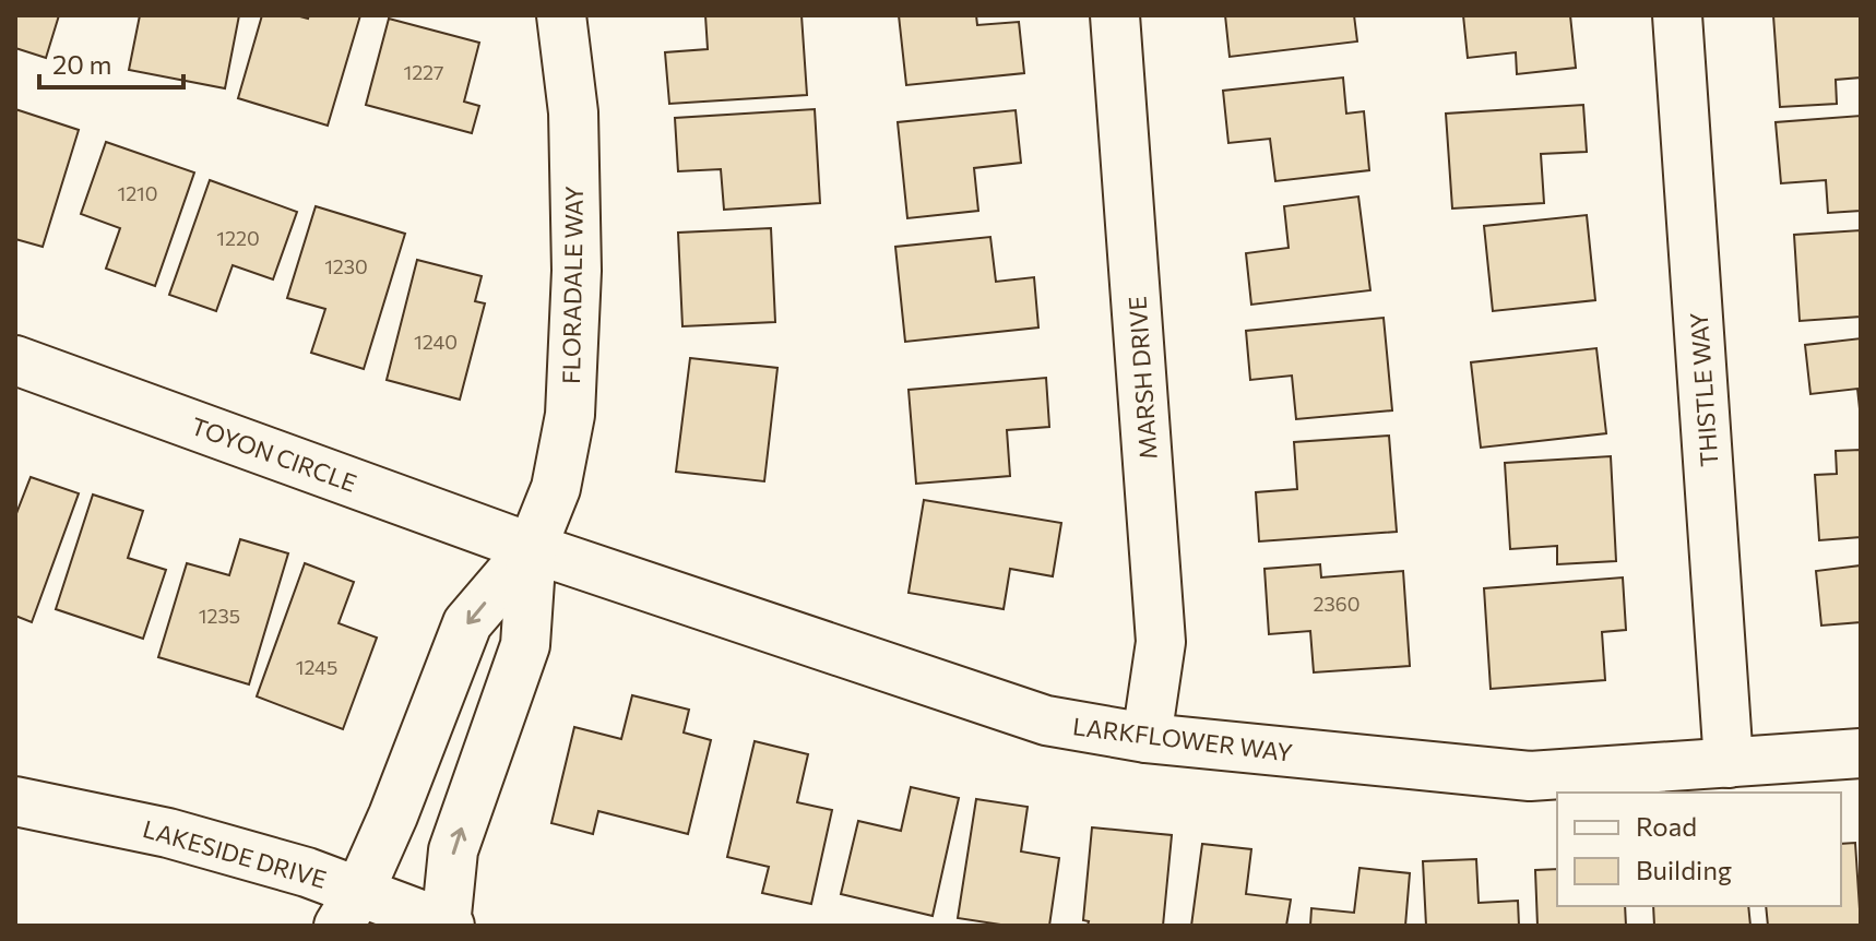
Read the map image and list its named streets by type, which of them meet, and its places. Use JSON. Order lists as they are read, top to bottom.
{
  "streets": {
    "street": [
      "FLORADALE WAY",
      "MARSH DRIVE",
      "THISTLE WAY",
      "TOYON CIRCLE",
      "LARKFLOWER WAY",
      "LAKESIDE DRIVE"
    ]
  },
  "crossings": [
    ["FLORADALE WAY", "TOYON CIRCLE"],
    ["FLORADALE WAY", "LARKFLOWER WAY"],
    ["FLORADALE WAY", "LAKESIDE DRIVE"],
    ["MARSH DRIVE", "LARKFLOWER WAY"],
    ["THISTLE WAY", "LARKFLOWER WAY"],
    ["TOYON CIRCLE", "LARKFLOWER WAY"]
  ],
  "house_numbers": [
    "1227",
    "1210",
    "1220",
    "1230",
    "1240",
    "2360",
    "1235",
    "1245"
  ],
  "legend": ["Road", "Building"],
  "scale_bar": "20 m"
}
